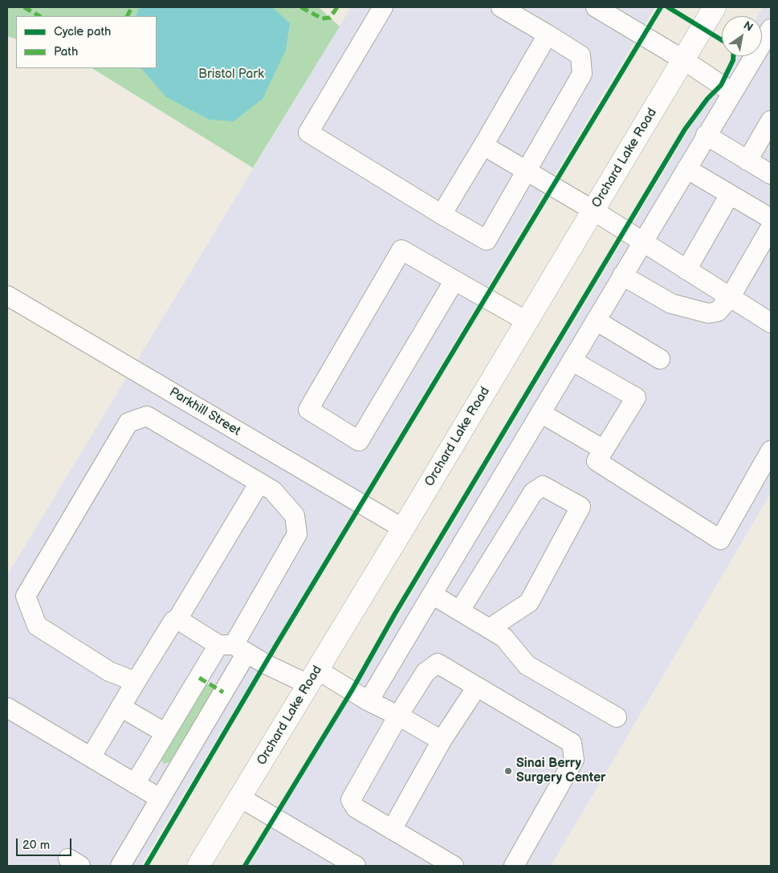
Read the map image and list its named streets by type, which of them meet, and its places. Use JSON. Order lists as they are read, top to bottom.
{
  "streets": {
    "main road": ["Orchard Lake Road"],
    "street": ["Parkhill Street"]
  },
  "crossings": [
    ["Orchard Lake Road", "Parkhill Street"]
  ],
  "parks": ["Bristol Park"],
  "places": ["Sinai Berry Surgery Center"],
  "legend": ["Cycle path", "Path"],
  "scale_bar": "20 m",
  "north": "top right"
}
